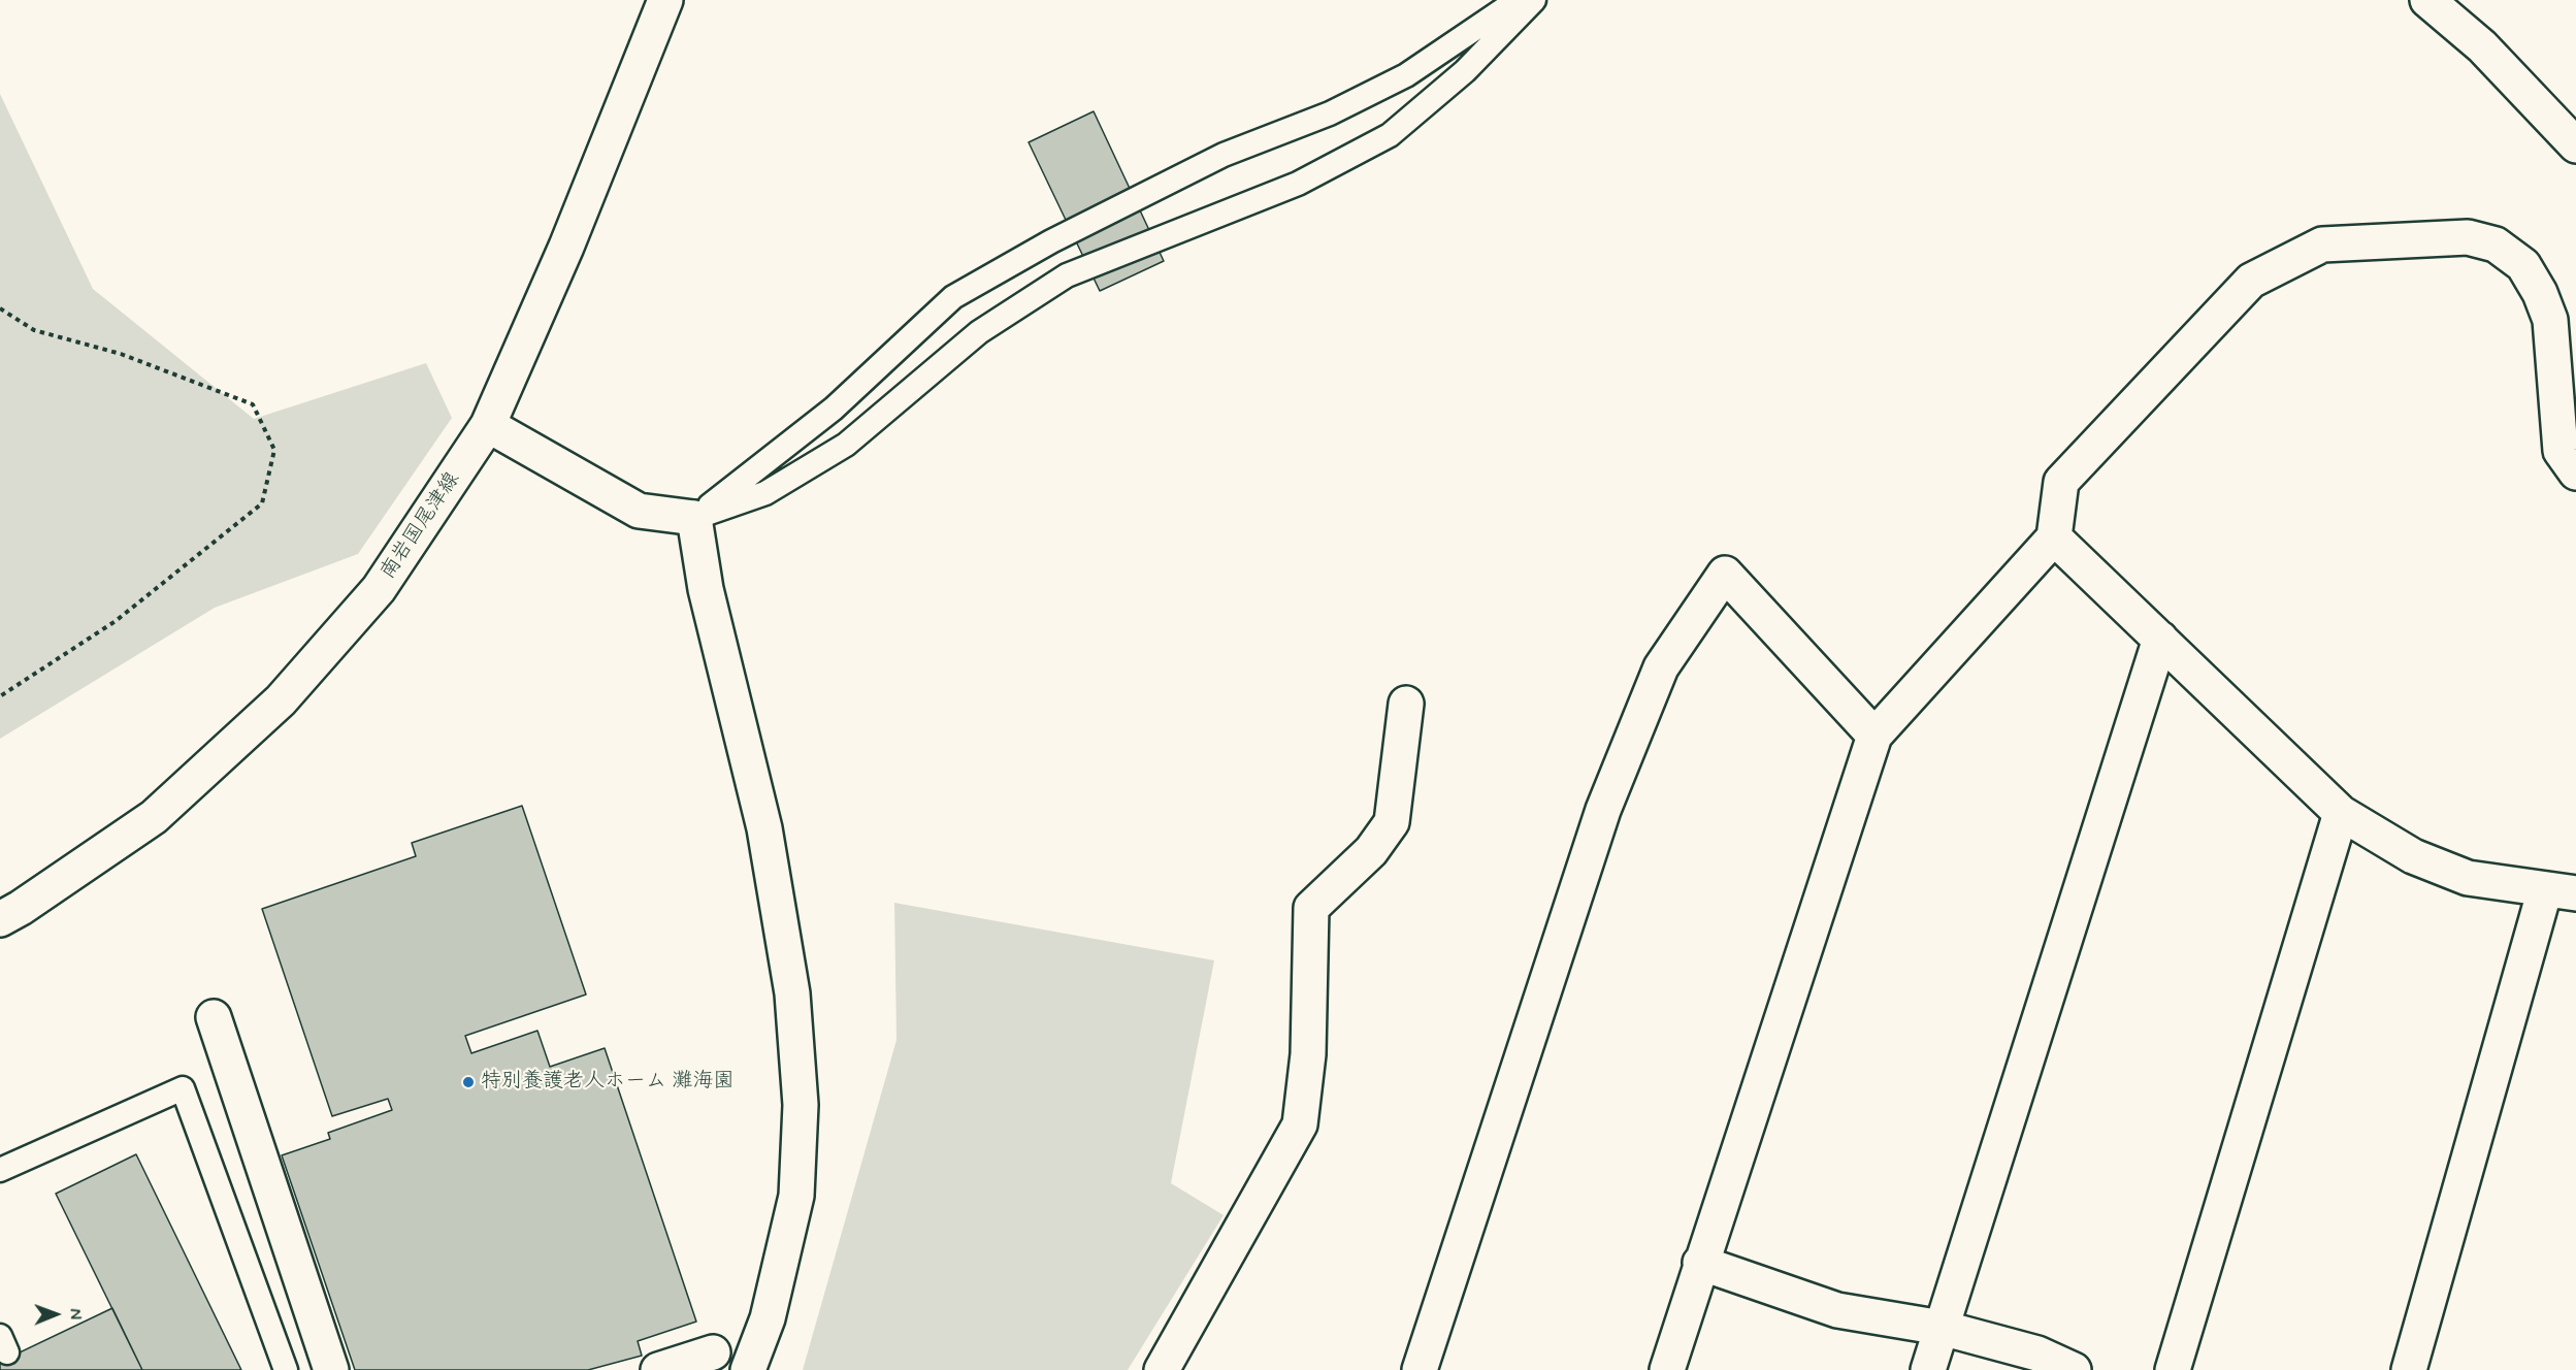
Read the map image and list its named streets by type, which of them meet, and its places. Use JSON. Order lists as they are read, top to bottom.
{
  "streets": {
    "street": ["南岩国尾津線"]
  },
  "places": ["特別養護老人ホーム 灘海園"],
  "north": "right"
}
